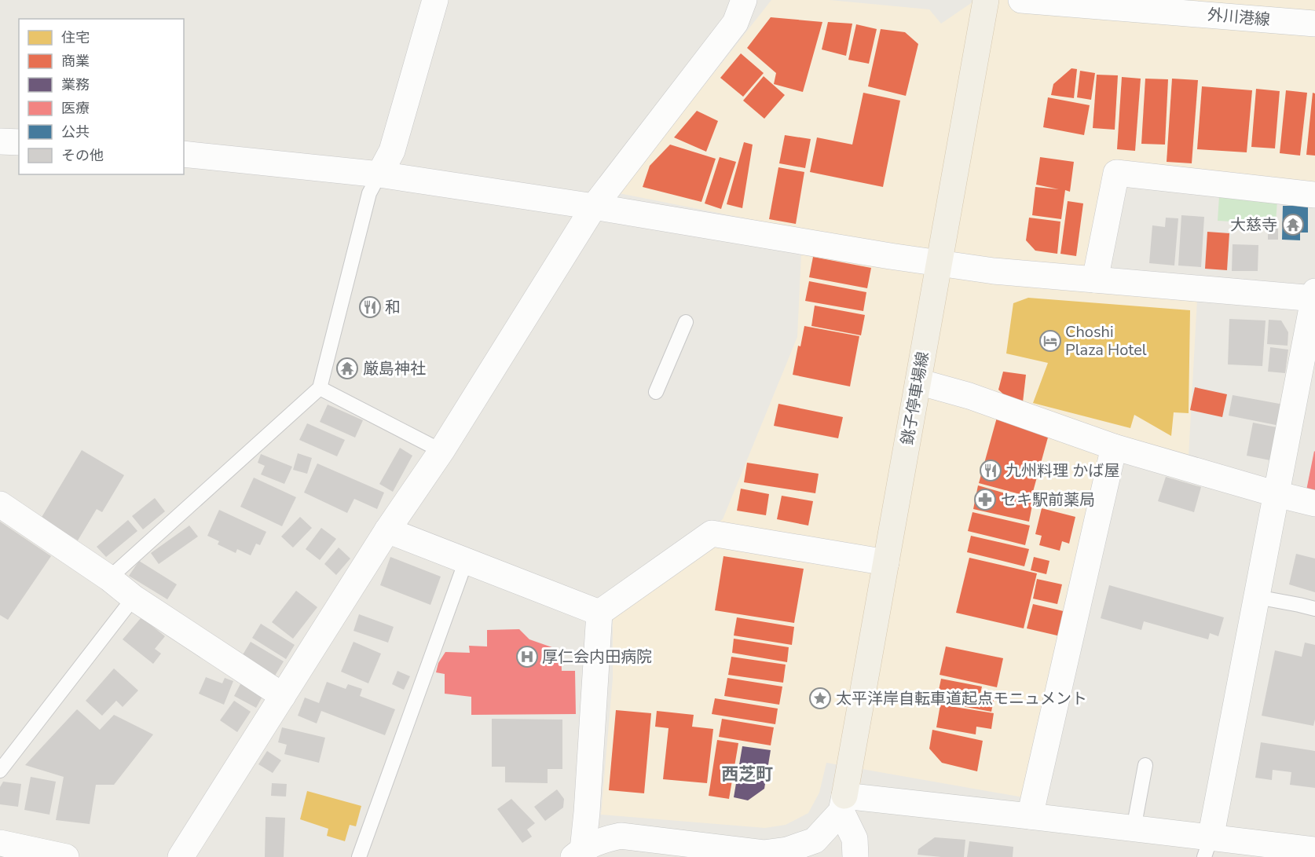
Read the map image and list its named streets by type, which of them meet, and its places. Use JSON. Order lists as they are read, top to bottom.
{
  "streets": {
    "main road": ["銚子停車場線"],
    "street": ["外川港線"]
  },
  "districts": ["西芝町"],
  "places": {
    "temple": ["大慈寺", "厳島神社"],
    "restaurant": ["和", "九州料理 かば屋"],
    "hotel": ["Choshi Plaza Hotel"],
    "pharmacy": ["セキ駅前薬局"],
    "hospital": ["厚仁会内田病院"],
    "place": ["太平洋岸自転車道起点モニュメント"]
  },
  "legend": [
    "住宅",
    "商業",
    "業務",
    "医療",
    "公共",
    "その他"
  ]
}
